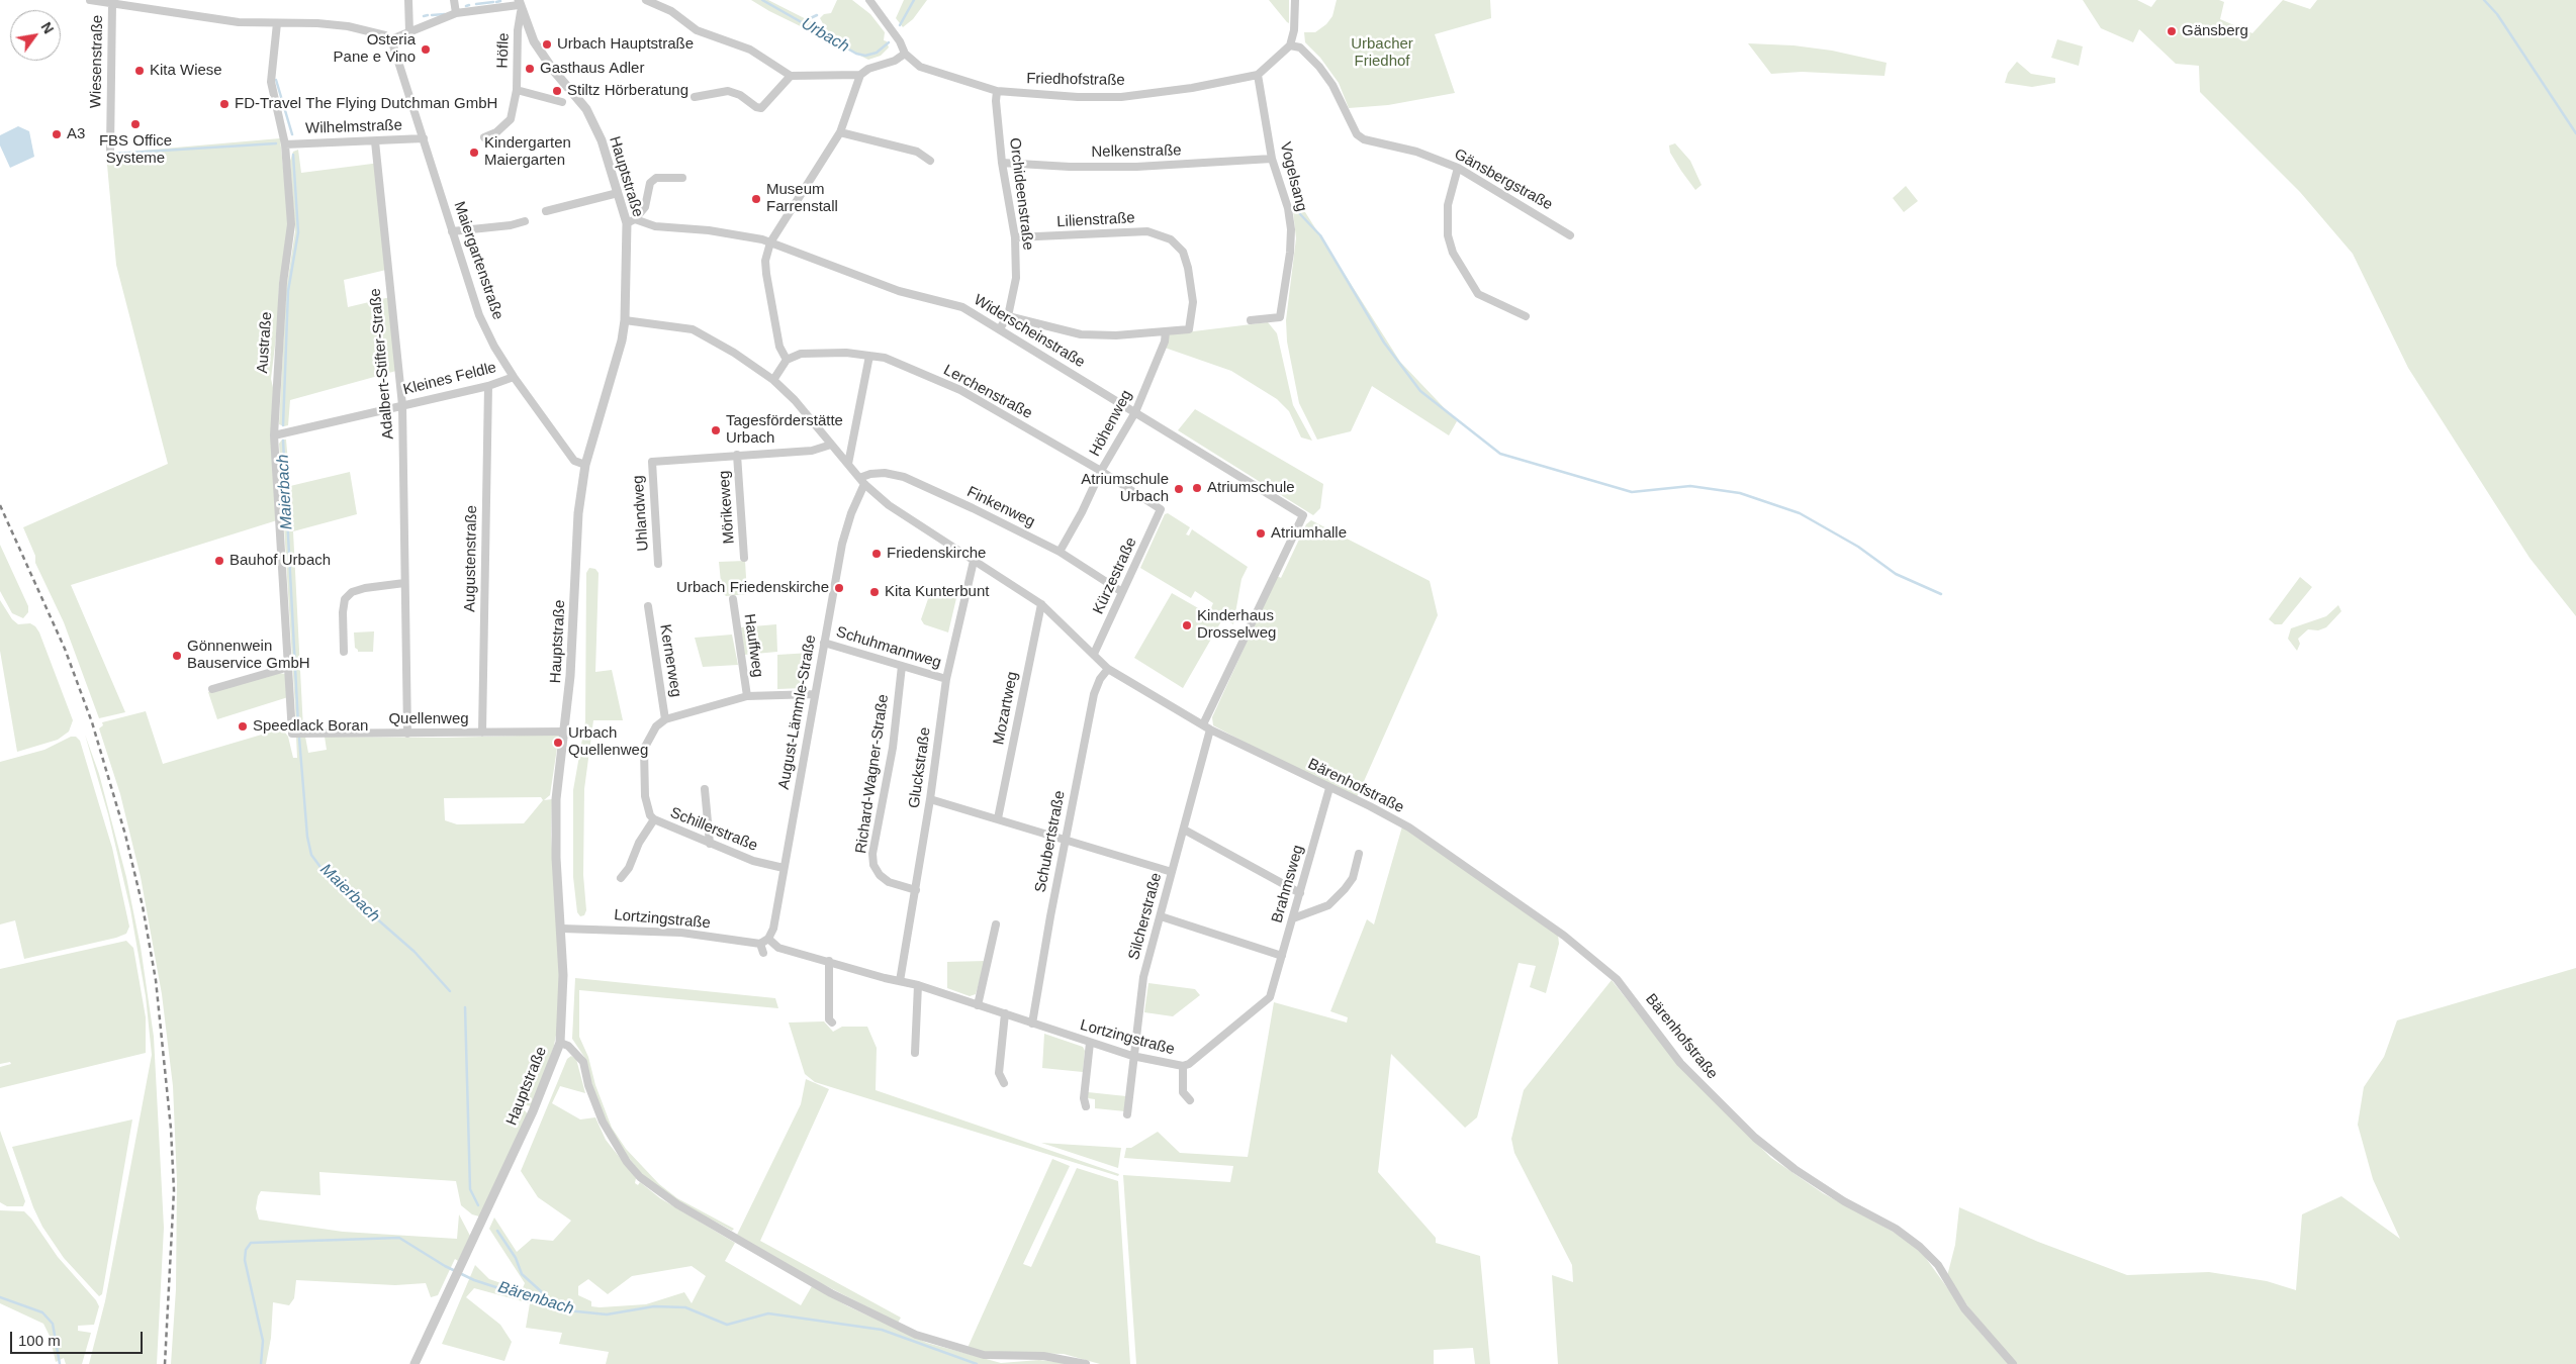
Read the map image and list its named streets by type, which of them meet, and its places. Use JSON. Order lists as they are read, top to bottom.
{
  "streets": {
    "street": [
      "Höfle",
      "Wiesenstraße",
      "Friedhofstraße",
      "Wilhelmstraße",
      "Nelkenstraße",
      "Hauptstraße",
      "Vogelsang",
      "Gänsbergstraße",
      "Orchideenstraße",
      "Lilienstraße",
      "Maiergartenstraße",
      "Widerscheinstraße",
      "Austraße",
      "Adalbert-Stifter-Straße",
      "Kleines Feldle",
      "Lerchenstraße",
      "Höhenweg",
      "Mörikeweg",
      "Finkenweg",
      "Uhlandweg",
      "Augustenstraße",
      "Kürzestraße",
      "Hauffweg",
      "Schuhmannweg",
      "Kernerweg",
      "Mozartweg",
      "August-Lämmle-Straße",
      "Quellenweg",
      "Gluckstraße",
      "Richard-Wagner-Straße",
      "Bärenhofstraße",
      "Schillerstraße",
      "Schubertstraße",
      "Brahmsweg",
      "Silcherstraße",
      "Lortzingstraße"
    ]
  },
  "crossings": [
    ["Höfle", "Hauptstraße"],
    ["Friedhofstraße", "Vogelsang"],
    ["Friedhofstraße", "Orchideenstraße"],
    ["Wilhelmstraße", "Maiergartenstraße"],
    ["Wilhelmstraße", "Austraße"],
    ["Wilhelmstraße", "Adalbert-Stifter-Straße"],
    ["Nelkenstraße", "Vogelsang"],
    ["Nelkenstraße", "Orchideenstraße"],
    ["Hauptstraße", "Maiergartenstraße"],
    ["Hauptstraße", "Widerscheinstraße"],
    ["Hauptstraße", "Quellenweg"],
    ["Hauptstraße", "Bärenhofstraße"],
    ["Hauptstraße", "Lortzingstraße"],
    ["Orchideenstraße", "Lilienstraße"],
    ["Orchideenstraße", "Widerscheinstraße"],
    ["Lilienstraße", "Höhenweg"],
    ["Maiergartenstraße", "Kleines Feldle"],
    ["Widerscheinstraße", "Höhenweg"],
    ["Widerscheinstraße", "Bärenhofstraße"],
    ["Austraße", "Kleines Feldle"],
    ["Austraße", "Quellenweg"],
    ["Adalbert-Stifter-Straße", "Kleines Feldle"],
    ["Adalbert-Stifter-Straße", "Quellenweg"],
    ["Kleines Feldle", "Augustenstraße"],
    ["Lerchenstraße", "Höhenweg"],
    ["Lerchenstraße", "Kürzestraße"],
    ["Höhenweg", "Finkenweg"],
    ["Mörikeweg", "Uhlandweg"],
    ["Finkenweg", "Kürzestraße"],
    ["Finkenweg", "August-Lämmle-Straße"],
    ["Finkenweg", "Bärenhofstraße"],
    ["Augustenstraße", "Quellenweg"],
    ["Kürzestraße", "Bärenhofstraße"],
    ["Schuhmannweg", "August-Lämmle-Straße"],
    ["Schuhmannweg", "Gluckstraße"],
    ["Schuhmannweg", "Richard-Wagner-Straße"],
    ["Kernerweg", "Schillerstraße"],
    ["Mozartweg", "Bärenhofstraße"],
    ["August-Lämmle-Straße", "Bärenhofstraße"],
    ["August-Lämmle-Straße", "Schillerstraße"],
    ["August-Lämmle-Straße", "Lortzingstraße"],
    ["Gluckstraße", "Richard-Wagner-Straße"],
    ["Gluckstraße", "Bärenhofstraße"],
    ["Gluckstraße", "Lortzingstraße"],
    ["Bärenhofstraße", "Schubertstraße"],
    ["Bärenhofstraße", "Brahmsweg"],
    ["Bärenhofstraße", "Silcherstraße"],
    ["Schubertstraße", "Lortzingstraße"],
    ["Brahmsweg", "Lortzingstraße"],
    ["Silcherstraße", "Lortzingstraße"]
  ],
  "water": ["Urbach", "Maierbach", "Bärenbach"],
  "parks": ["Urbacher Friedhof"],
  "places": [
    "Gänsberg",
    "Urbach Hauptstraße",
    "Osteria Pane e Vino",
    "Gasthaus Adler",
    "Kita Wiese",
    "Stiltz Hörberatung",
    "FD-Travel The Flying Dutchman GmbH",
    "FBS Office Systeme",
    "A3",
    "Kindergarten Maiergarten",
    "Museum Farrenstall",
    "Tagesförderstätte Urbach",
    "Atriumschule",
    "Atriumschule Urbach",
    "Atriumhalle",
    "Friedenskirche",
    "Bauhof Urbach",
    "Urbach Friedenskirche",
    "Kita Kunterbunt",
    "Kinderhaus Drosselweg",
    "Gönnenwein Bauservice GmbH",
    "Speedlack Boran",
    "Urbach Quellenweg"
  ],
  "scale_bar": "100 m",
  "north": "top right"
}
